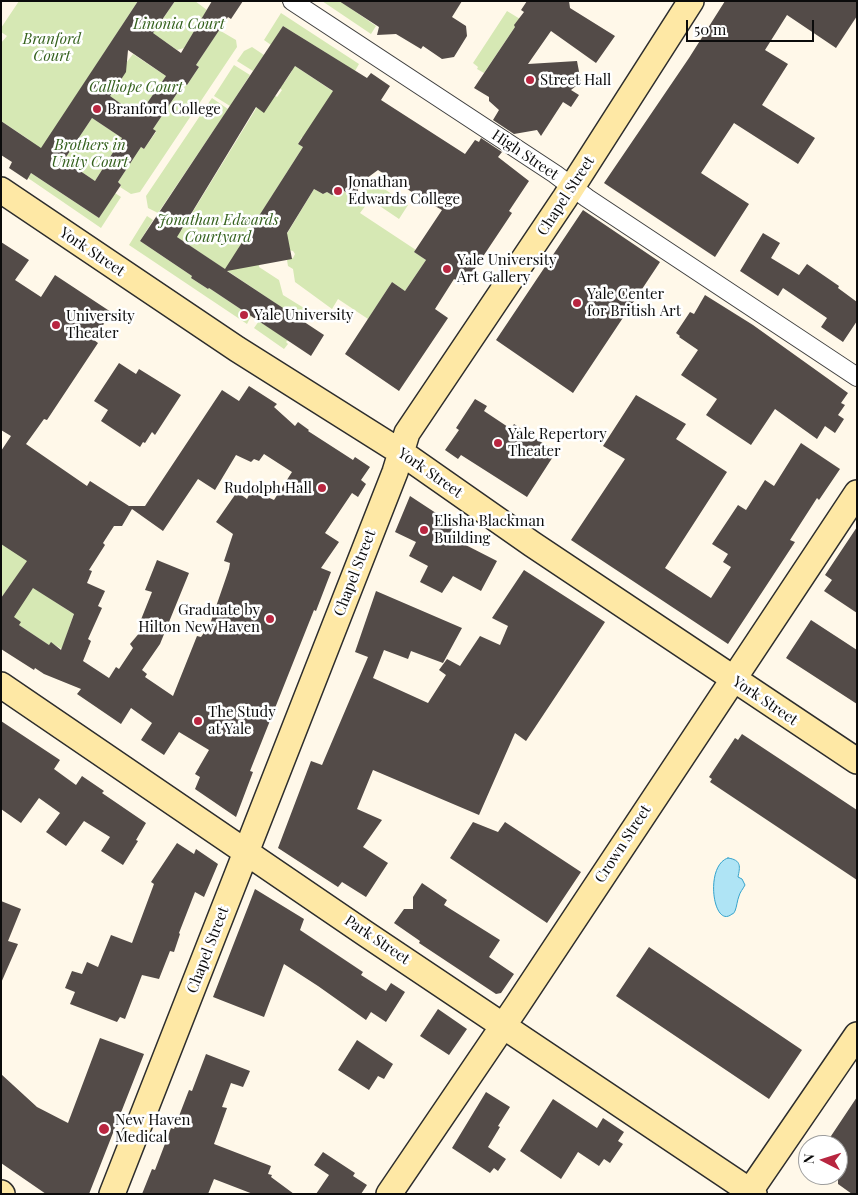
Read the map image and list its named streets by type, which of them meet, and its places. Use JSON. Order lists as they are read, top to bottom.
{
  "streets": {
    "main road": [
      "Chapel Street",
      "York Street",
      "Crown Street",
      "Park Street"
    ],
    "street": ["High Street"]
  },
  "crossings": [
    ["High Street", "Chapel Street"],
    ["Chapel Street", "York Street"],
    ["Chapel Street", "Park Street"],
    ["York Street", "Crown Street"],
    ["Crown Street", "Park Street"]
  ],
  "parks": [
    "Linonia Court",
    "Branford Court",
    "Calliope Court",
    "Brothers in Unity Court",
    "Jonathan Edwards Courtyard"
  ],
  "places": [
    "Street Hall",
    "Branford College",
    "Jonathan Edwards College",
    "Yale University Art Gallery",
    "Yale Center for British Art",
    "Yale University",
    "University Theater",
    "Yale Repertory Theater",
    "Rudolph Hall",
    "Elisha Blackman Building",
    "Graduate by Hilton New Haven",
    "The Study at Yale",
    "New Haven Medical"
  ],
  "scale_bar": "50 m",
  "north": "left"
}
